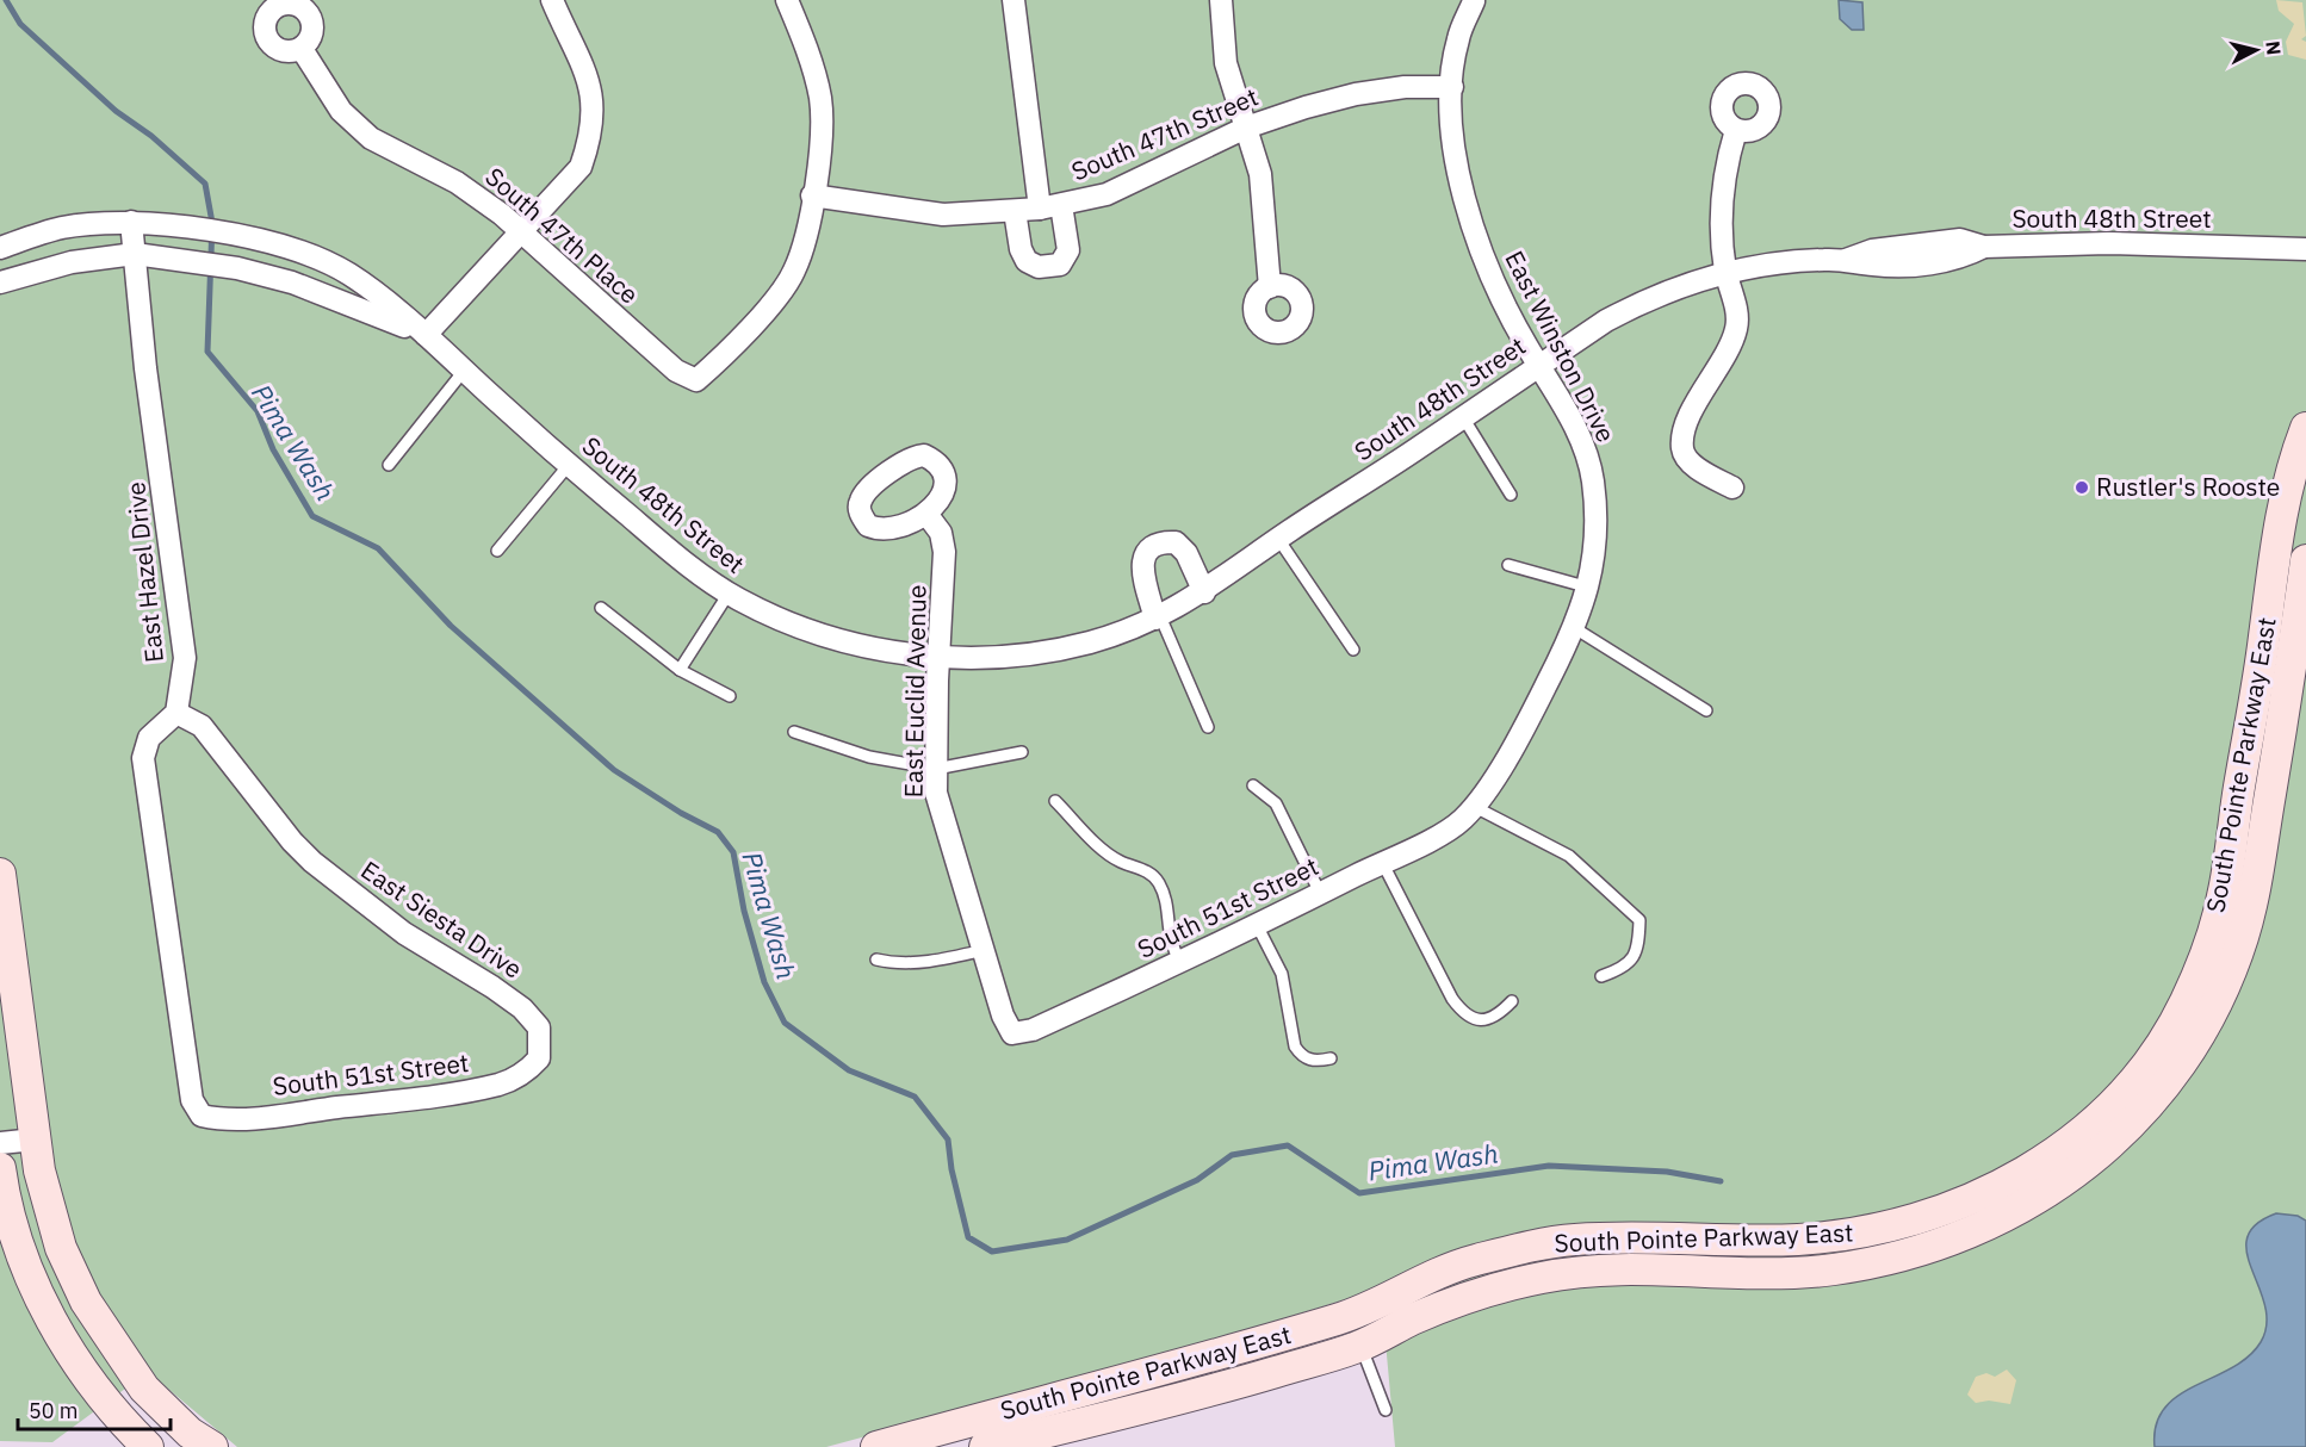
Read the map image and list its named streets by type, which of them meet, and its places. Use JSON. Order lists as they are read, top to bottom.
{
  "streets": {
    "main road": ["South Pointe Parkway East"],
    "street": [
      "South 47th Street",
      "South 48th Street",
      "South 47th Place",
      "East Winston Drive",
      "East Hazel Drive",
      "East Euclid Avenue",
      "South 51st Street",
      "East Siesta Drive"
    ]
  },
  "crossings": [
    ["South 47th Street", "South 47th Place"],
    ["South 47th Street", "East Winston Drive"],
    ["South 48th Street", "East Winston Drive"],
    ["South 48th Street", "East Hazel Drive"],
    ["South 48th Street", "East Euclid Avenue"],
    ["East Winston Drive", "South 51st Street"],
    ["East Hazel Drive", "South 51st Street"],
    ["East Hazel Drive", "East Siesta Drive"],
    ["East Euclid Avenue", "South 51st Street"],
    ["South 51st Street", "East Siesta Drive"]
  ],
  "water": ["Pima Wash"],
  "places": ["Rustler's Rooste"],
  "scale_bar": "50 m",
  "north": "right"
}
